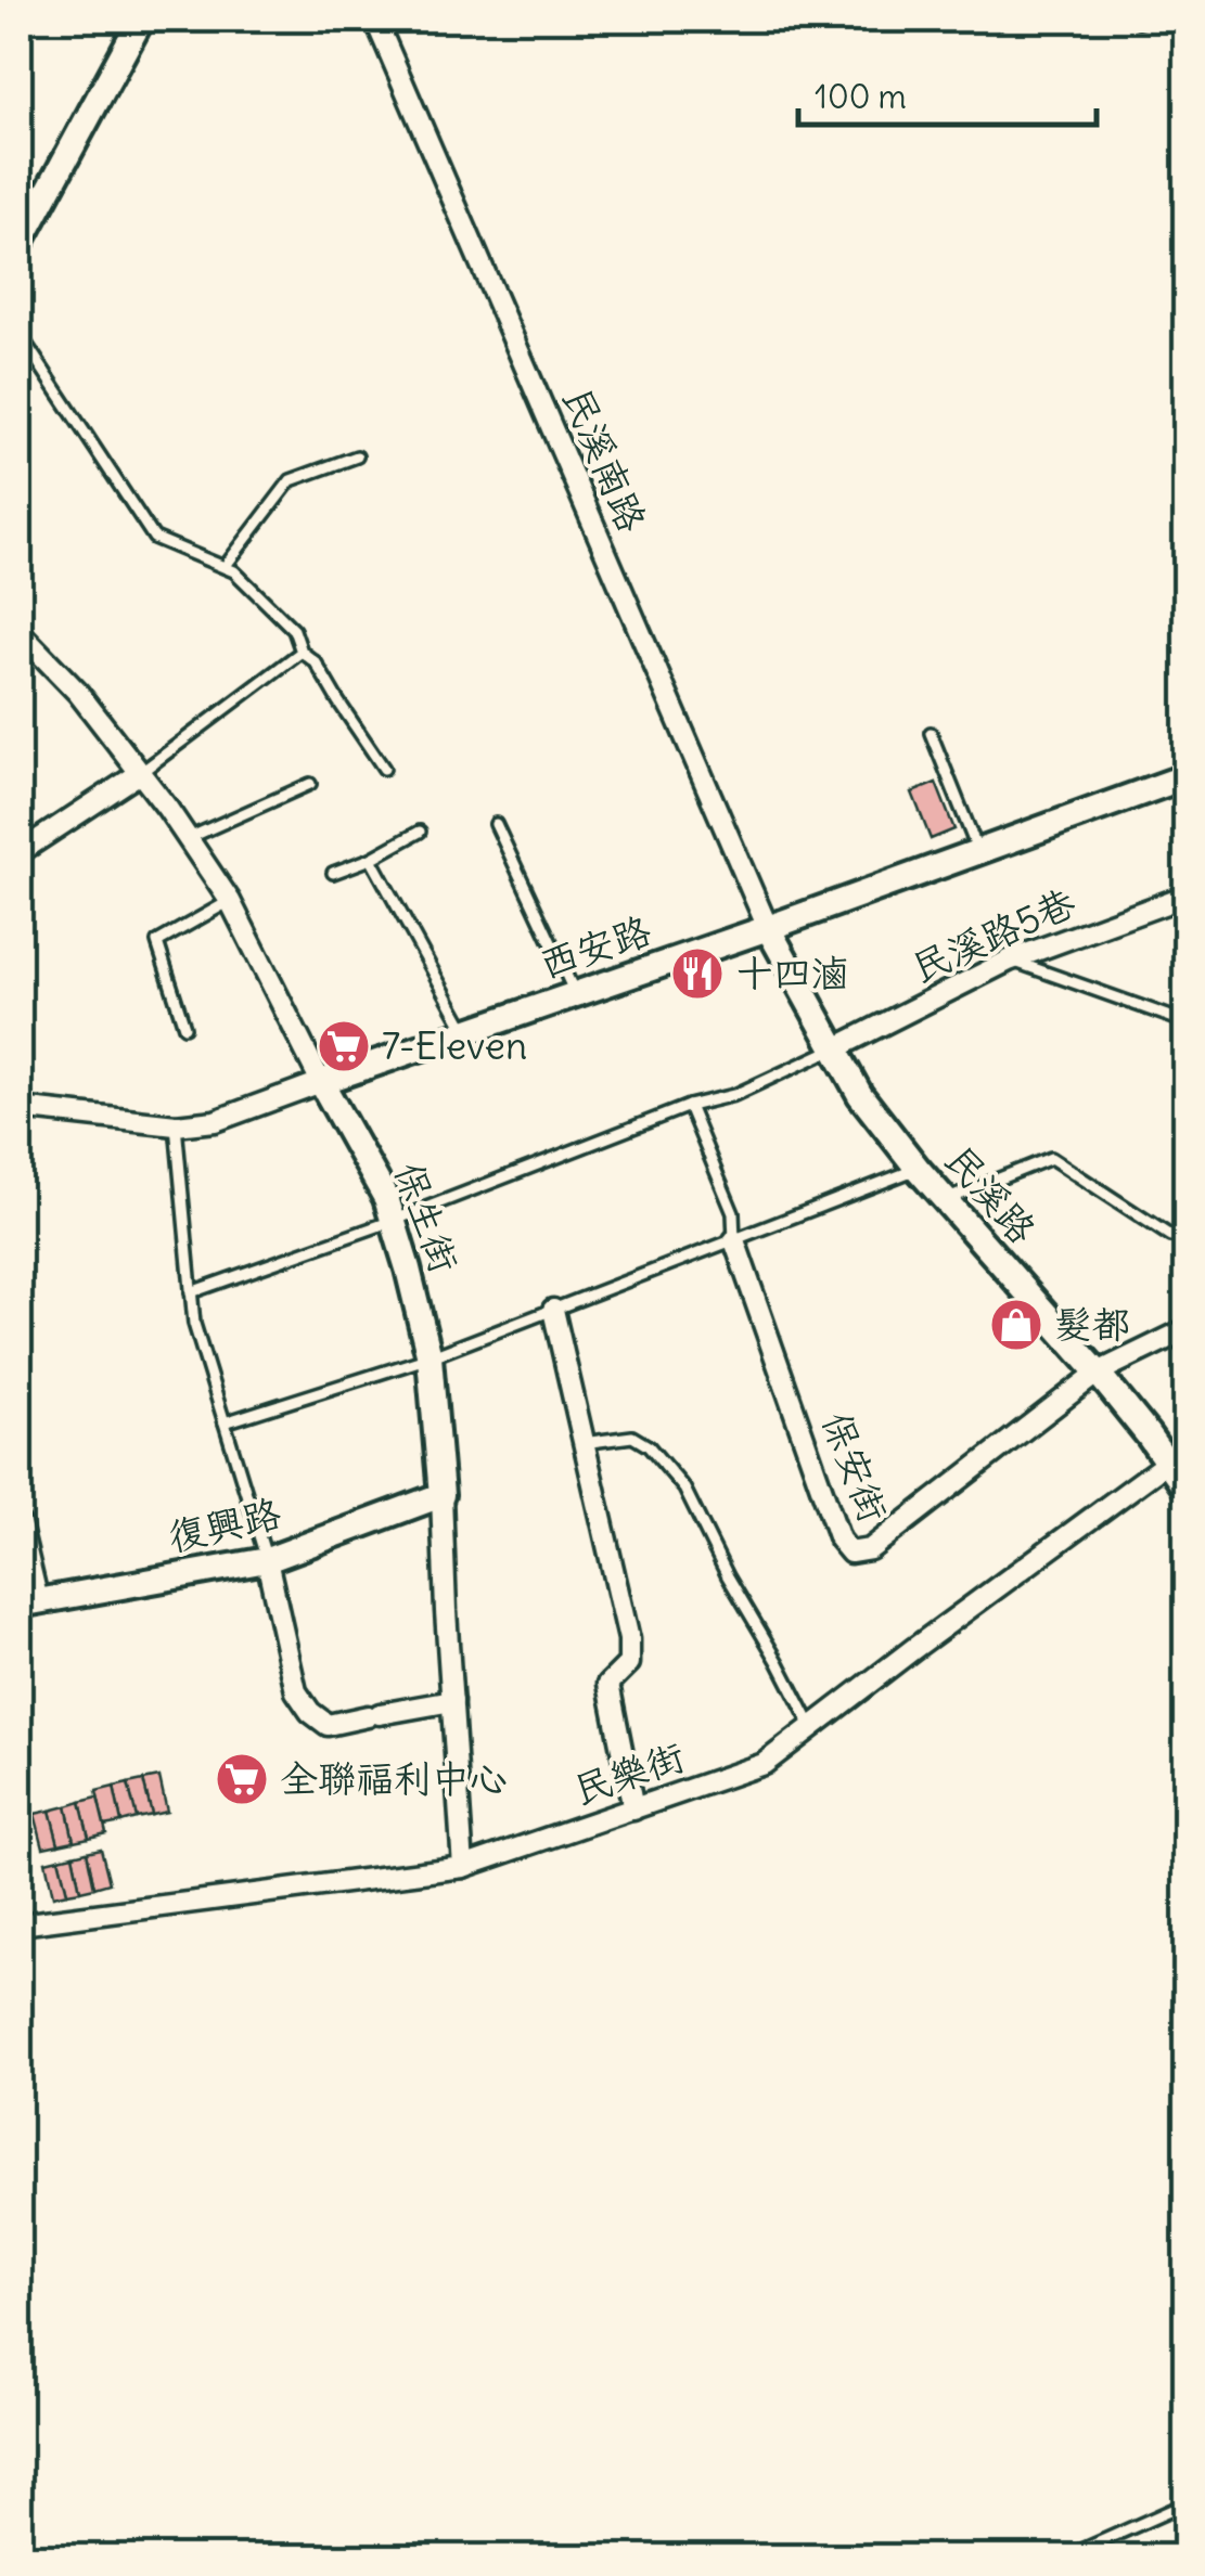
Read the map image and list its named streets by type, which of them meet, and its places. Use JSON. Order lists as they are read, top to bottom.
{
  "streets": {
    "street": [
      "民溪南路",
      "民溪路5巷",
      "西安路",
      "民溪路",
      "保生街",
      "保安街",
      "復興路",
      "民樂街"
    ]
  },
  "crossings": [
    ["民溪南路", "西安路"],
    ["民溪南路", "民溪路"],
    ["民溪路5巷", "民溪路"],
    ["西安路", "民溪路"],
    ["西安路", "保生街"],
    ["民溪路", "保安街"],
    ["民溪路", "民樂街"],
    ["保生街", "復興路"],
    ["保生街", "民樂街"]
  ],
  "places": {
    "restaurant": ["十四滷"],
    "supermarket": ["7-Eleven", "全聯福利中心"],
    "shop": ["髮都"]
  },
  "scale_bar": "100 m"
}
